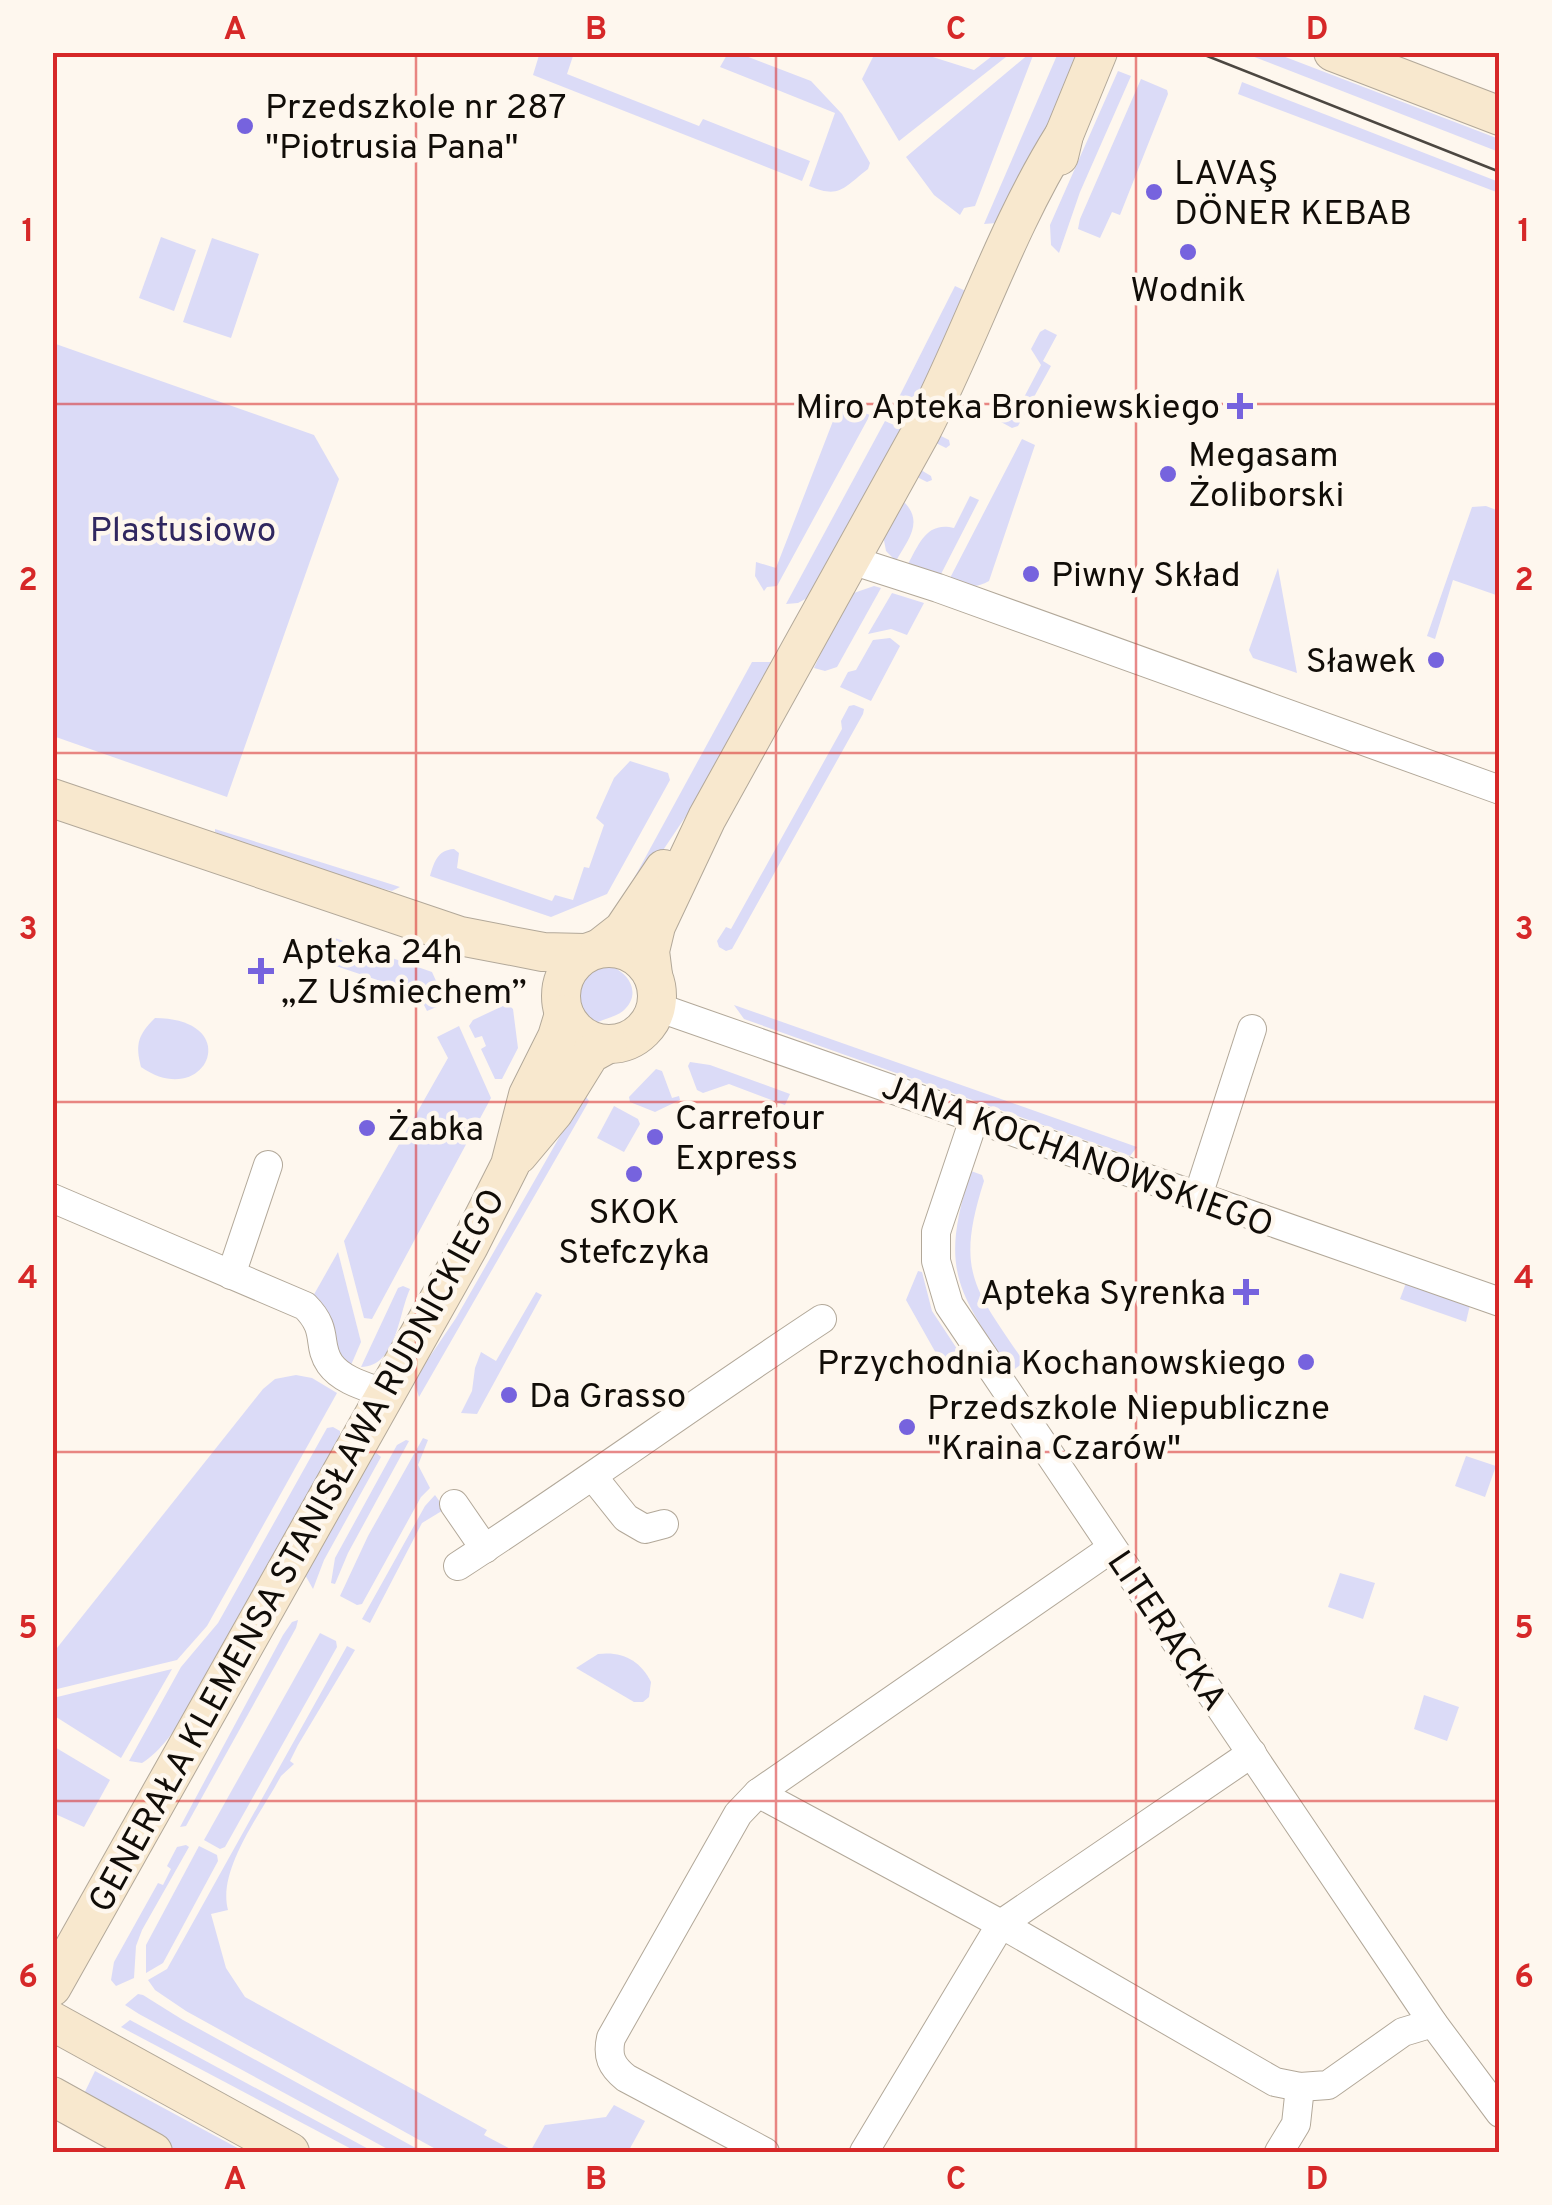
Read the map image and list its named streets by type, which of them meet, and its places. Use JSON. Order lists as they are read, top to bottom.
{
  "streets": {
    "street": ["JANA KOCHANOWSKIEGO", "GENERAŁA KLEMENSA STANISŁAWA RUDNICKIEGO", "LITERACKA"]
  },
  "crossings": [
    ["JANA KOCHANOWSKIEGO", "GENERAŁA KLEMENSA STANISŁAWA RUDNICKIEGO"],
    ["JANA KOCHANOWSKIEGO", "LITERACKA"]
  ],
  "parks": ["Plastusiowo"],
  "places": {
    "other": [
      "Przedszkole nr 287 \"Piotrusia Pana\"",
      "LAVAŞ DÖNER KEBAB",
      "Wodnik",
      "Megasam Żoliborski",
      "Piwny Skład",
      "Sławek",
      "Żabka",
      "Carrefour Express",
      "SKOK Stefczyka",
      "Przychodnia Kochanowskiego",
      "Da Grasso",
      "Przedszkole Niepubliczne \"Kraina Czarów\""
    ],
    "health": ["Miro Apteka Broniewskiego", "Apteka 24h „Z Uśmiechem”", "Apteka Syrenka"]
  },
  "grid": {
    "columns": [
      "A",
      "B",
      "C",
      "D"
    ],
    "rows": [
      "1",
      "2",
      "3",
      "4",
      "5",
      "6"
    ]
  }
}
